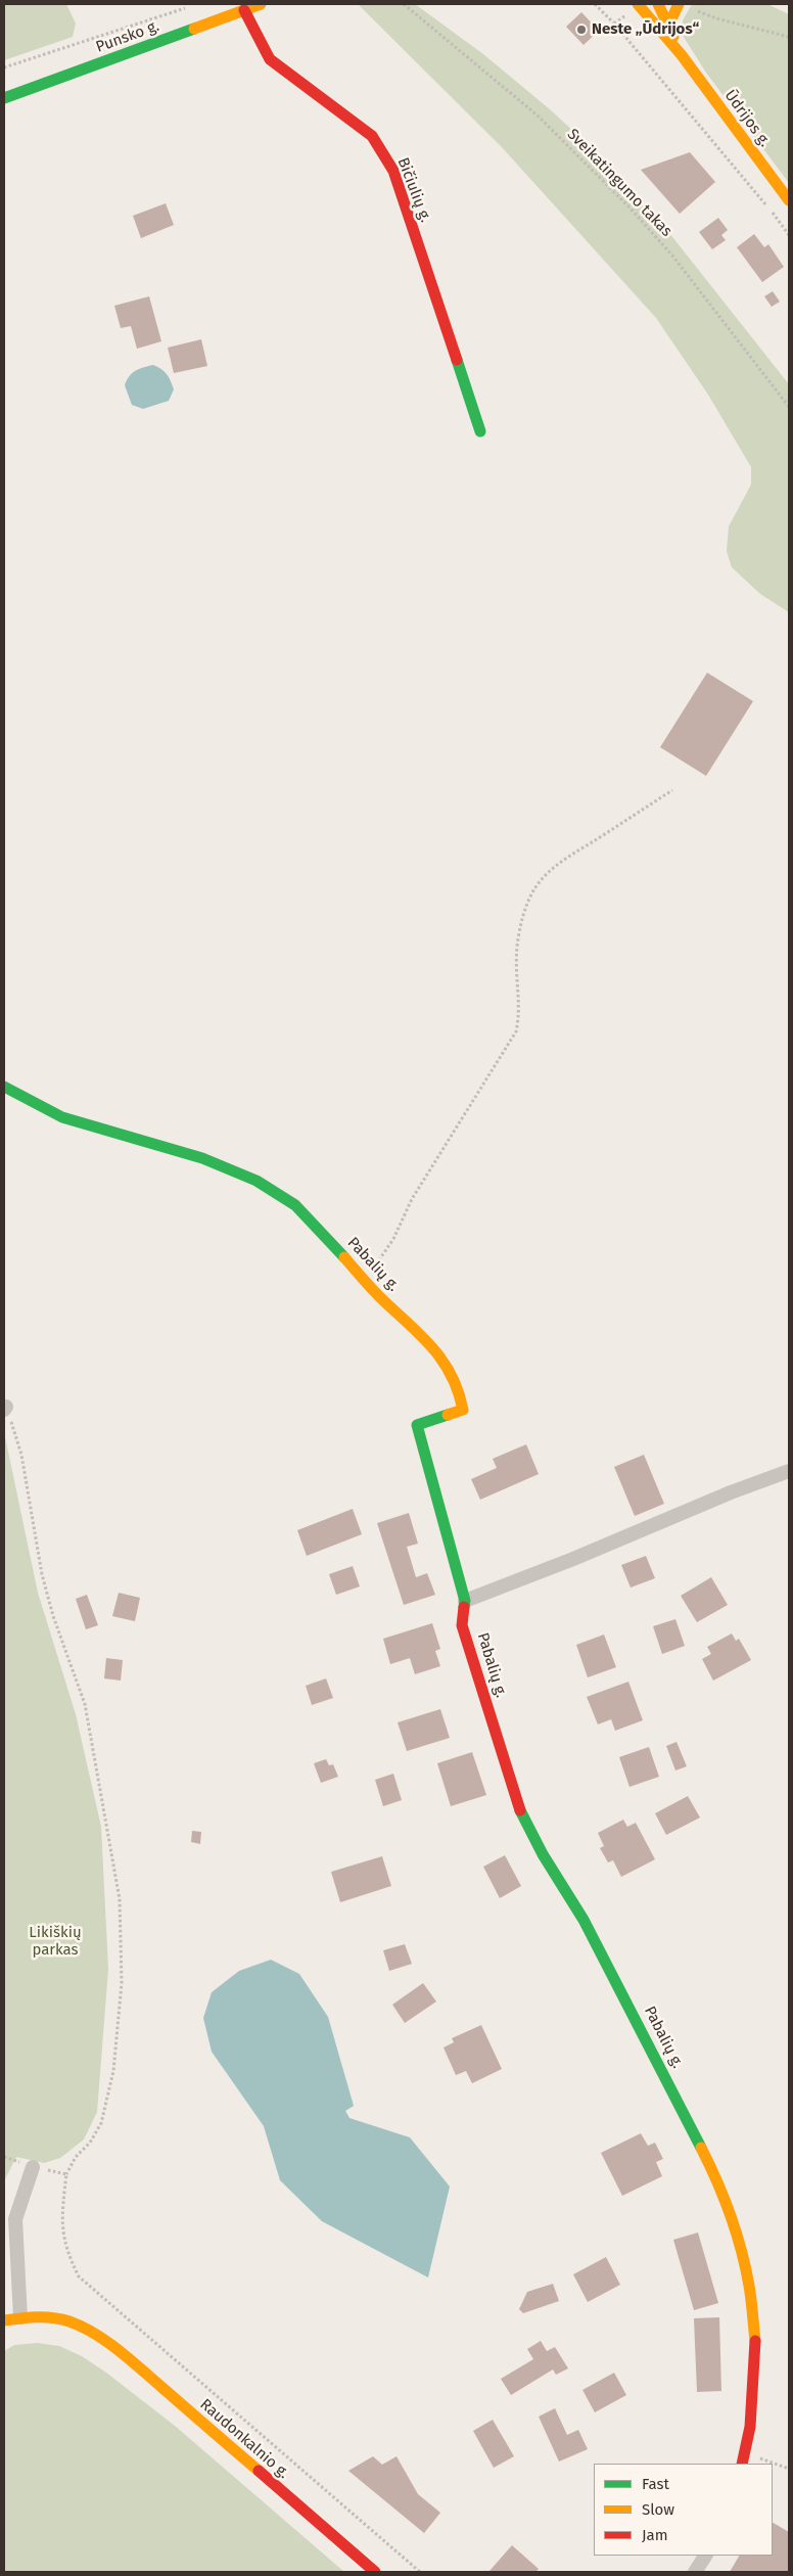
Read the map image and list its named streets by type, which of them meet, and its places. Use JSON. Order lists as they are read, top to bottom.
{
  "streets": {
    "street": [
      "Punsko g.",
      "Ūdrijos g.",
      "Bičiulių g.",
      "Pabalių g.",
      "Raudonkalnio g."
    ],
    "path": ["Sveikatingumo takas"]
  },
  "crossings": [
    ["Punsko g.", "Bičiulių g."]
  ],
  "parks": ["Likiškių parkas"],
  "places": ["Neste „Ūdrijos“"],
  "legend": ["Fast", "Slow", "Jam"]
}
